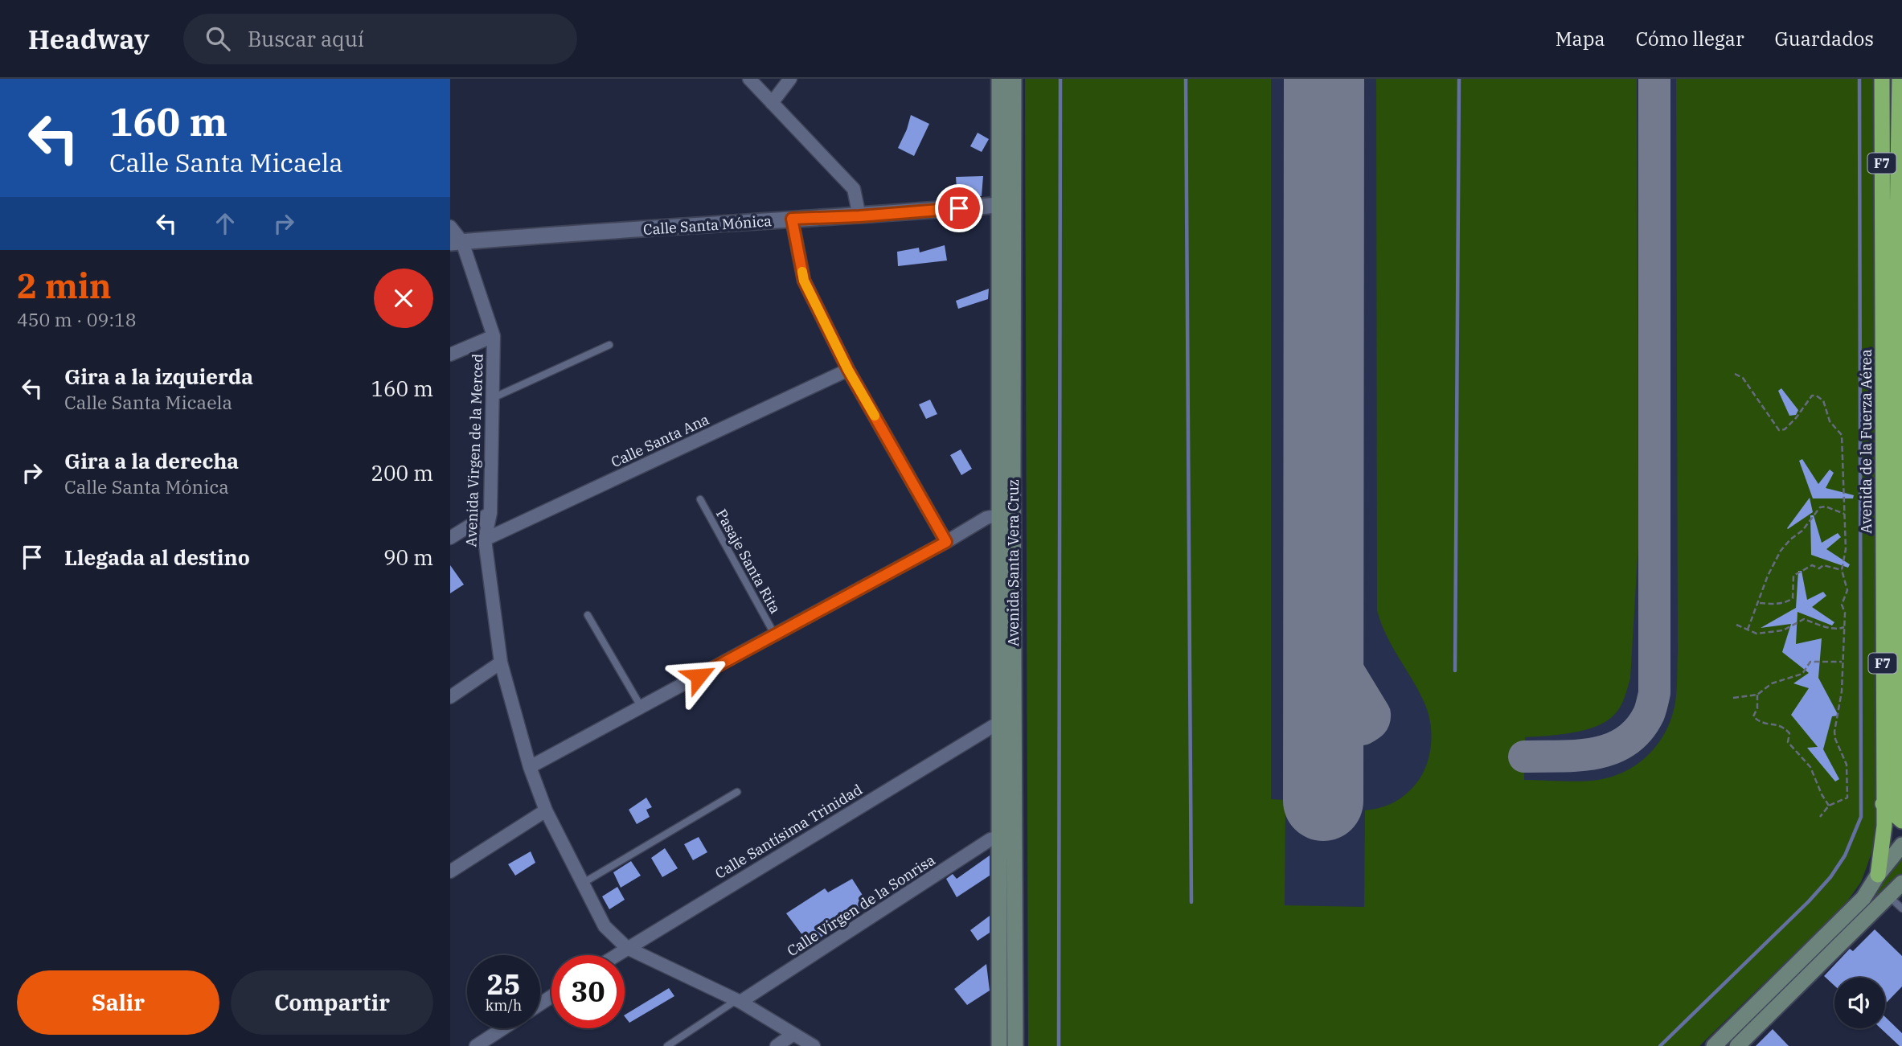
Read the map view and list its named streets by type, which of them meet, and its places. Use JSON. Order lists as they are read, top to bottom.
{
  "streets": {
    "highway": ["F7", "Avenida de la Fuerza Aérea"],
    "main road": ["Avenida Santa Vera Cruz"],
    "street": [
      "Calle Santa Mónica",
      "Calle Santa Ana",
      "Avenida Virgen de la Merced",
      "Calle Santísima Trinidad",
      "Calle Virgen de la Sonrisa"
    ],
    "lane": ["Pasaje Santa Rita"]
  },
  "crossings": [
    ["Calle Santa Mónica", "Avenida Virgen de la Merced"],
    ["Calle Santa Mónica", "Avenida Santa Vera Cruz"],
    ["Calle Santa Ana", "Avenida Virgen de la Merced"],
    ["Avenida Virgen de la Merced", "Calle Santísima Trinidad"],
    ["Avenida Virgen de la Merced", "Calle Virgen de la Sonrisa"],
    ["Avenida Santa Vera Cruz", "Calle Santísima Trinidad"],
    ["Avenida Santa Vera Cruz", "Calle Virgen de la Sonrisa"]
  ],
  "page": {
    "header": "Headway",
    "search": "Buscar aquí",
    "nav": ["Mapa", "Cómo llegar", "Guardados"],
    "turn": ["160 m", "Calle Santa Micaela"],
    "heading": ["2 min", "450 m · 09:18"],
    "list": [
      {
        "name": "Gira a la izquierda",
        "note": "Calle Santa Micaela",
        "value": "160 m"
      },
      {
        "name": "Gira a la derecha",
        "note": "Calle Santa Mónica",
        "value": "200 m"
      },
      {
        "name": "Llegada al destino",
        "value": "90 m"
      }
    ],
    "speed": "25 km/h",
    "limit": "30",
    "buttons": ["Salir", "Compartir"]
  }
}
